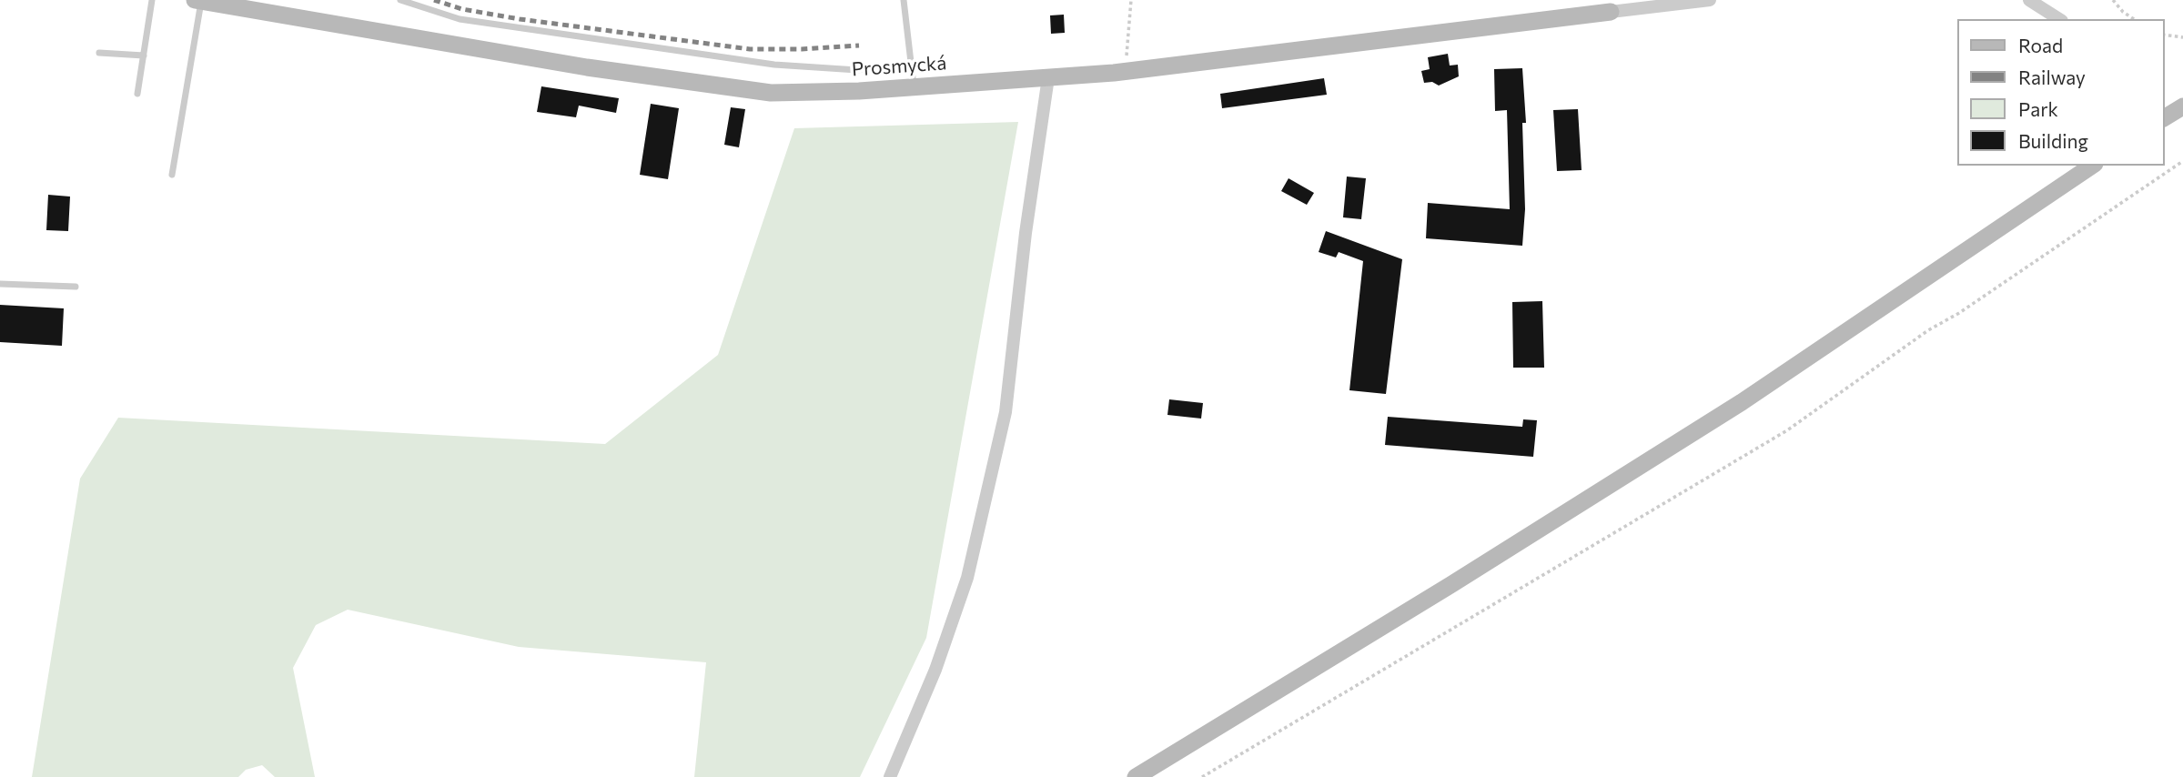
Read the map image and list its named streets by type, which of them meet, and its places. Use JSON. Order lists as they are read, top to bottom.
{
  "streets": {
    "street": ["Prosmycká"]
  },
  "legend": [
    "Road",
    "Railway",
    "Park",
    "Building"
  ]
}
